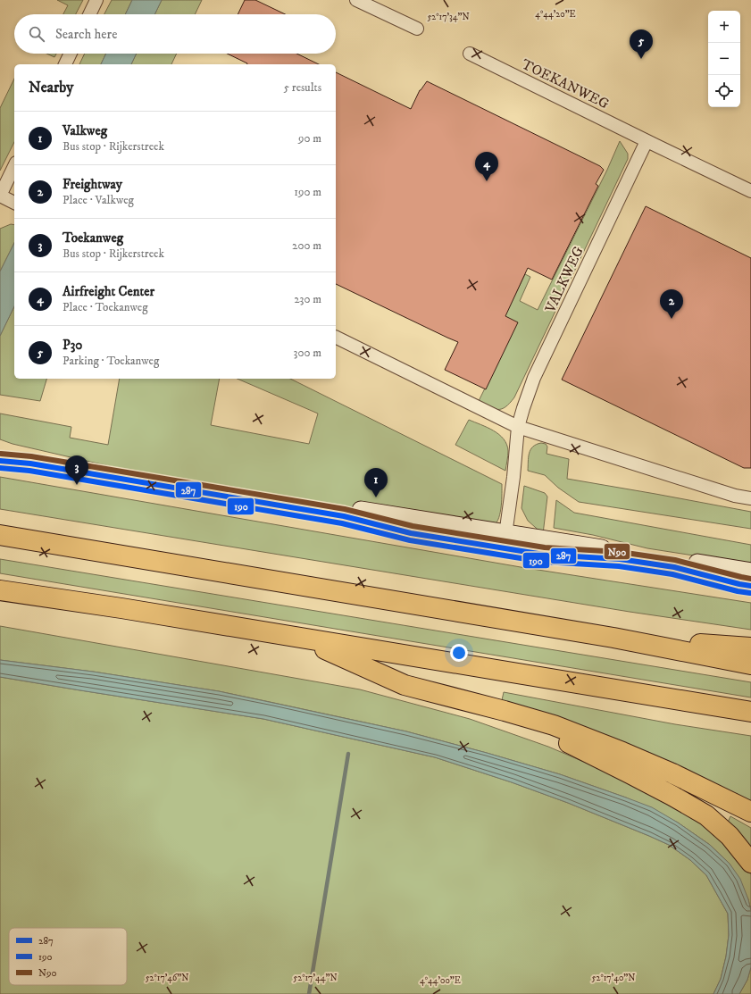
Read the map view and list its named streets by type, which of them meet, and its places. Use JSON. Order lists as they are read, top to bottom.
{
  "streets": {
    "street": ["TOEKANWEG", "VALKWEG"]
  },
  "crossings": [
    ["TOEKANWEG", "VALKWEG"]
  ],
  "lines": ["transit line N90", "transit line 287", "transit line 190"],
  "legend": ["287", "190", "N90"],
  "page": {
    "map_buttons": ["+", "−"],
    "search": "Search here",
    "pins": [
      "5",
      "4",
      "2",
      "3",
      "1"
    ],
    "heading": ["Nearby", "5 results"],
    "list": [
      {
        "mark": "1",
        "name": "Valkweg",
        "note": "Bus stop · Rijkerstreek",
        "value": "90 m"
      },
      {
        "mark": "2",
        "name": "Freightway",
        "note": "Place · Valkweg",
        "value": "190 m"
      },
      {
        "mark": "3",
        "name": "Toekanweg",
        "note": "Bus stop · Rijkerstreek",
        "value": "200 m"
      },
      {
        "mark": "4",
        "name": "Airfreight Center",
        "note": "Place · Toekanweg",
        "value": "230 m"
      },
      {
        "mark": "5",
        "name": "P30",
        "note": "Parking · Toekanweg",
        "value": "300 m"
      }
    ]
  },
  "coordinates": [
    "4°44'20\"E",
    "52°17'34\"N",
    "52°17'46\"N",
    "52°17'44\"N",
    "52°17'40\"N",
    "4°44'00\"E"
  ]
}
